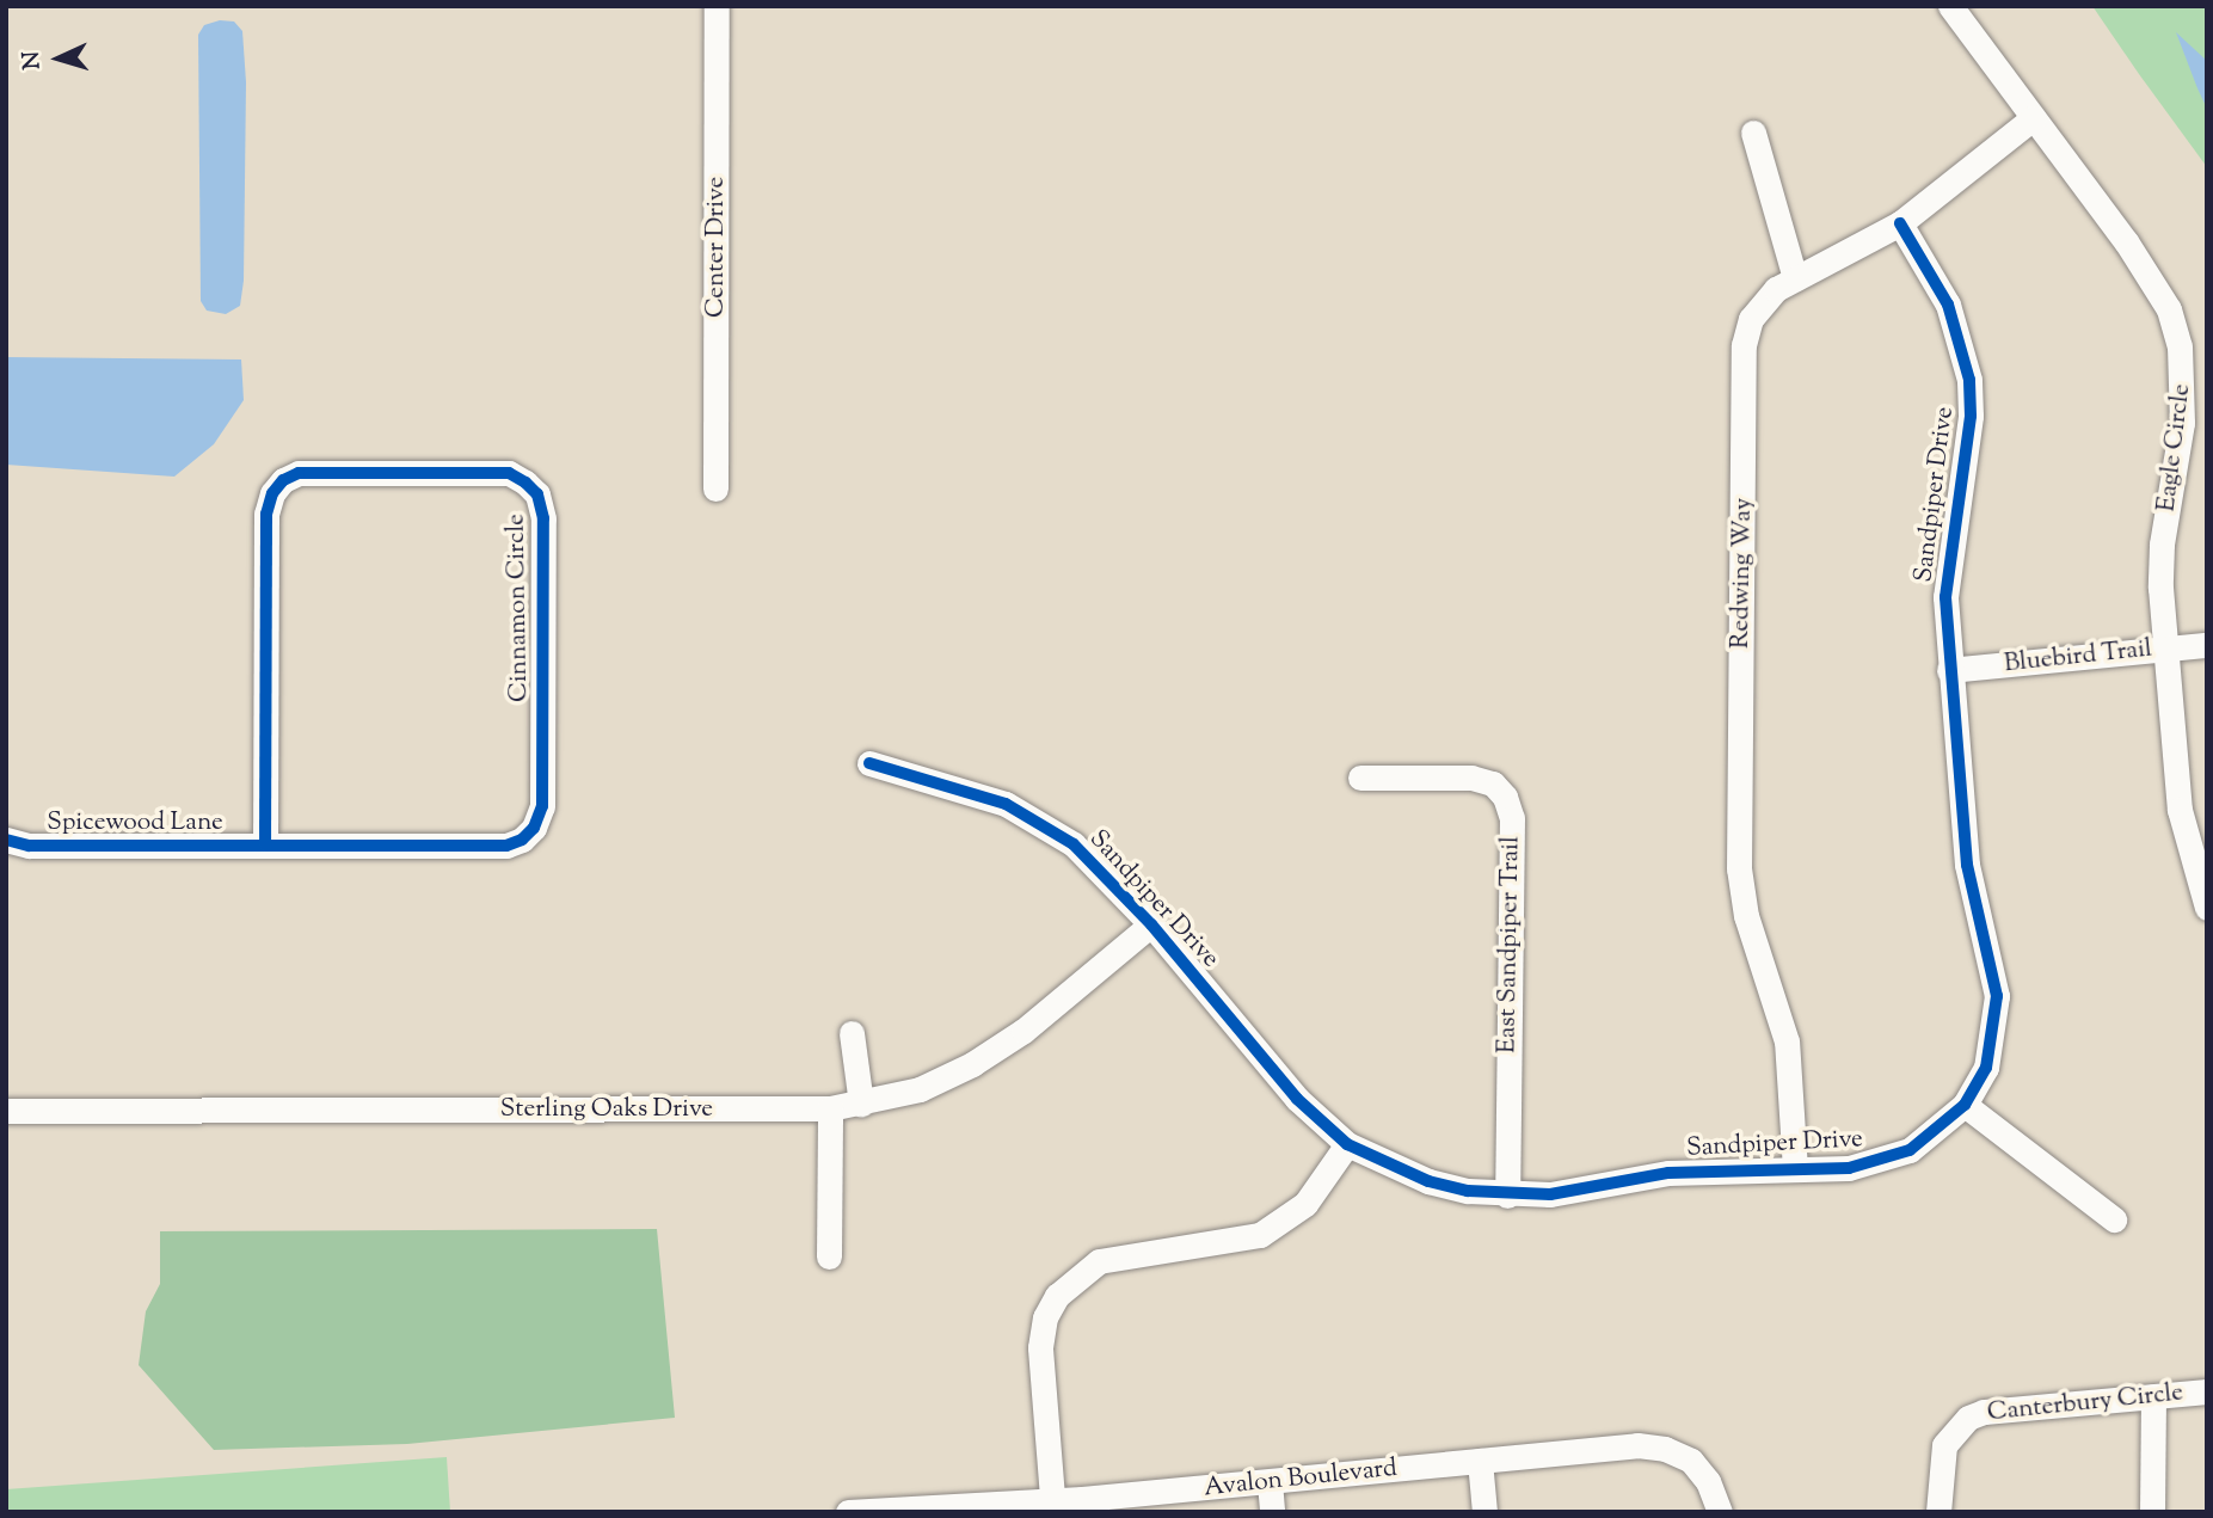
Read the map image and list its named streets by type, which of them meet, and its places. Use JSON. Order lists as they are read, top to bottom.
{
  "streets": {
    "street": [
      "Center Drive",
      "Eagle Circle",
      "Sandpiper Drive",
      "Redwing Way",
      "Cinnamon Circle",
      "Bluebird Trail",
      "Spicewood Lane",
      "East Sandpiper Trail",
      "Sterling Oaks Drive",
      "Canterbury Circle",
      "Avalon Boulevard"
    ]
  },
  "crossings": [
    ["Eagle Circle", "Redwing Way"],
    ["Eagle Circle", "Bluebird Trail"],
    ["Sandpiper Drive", "Redwing Way"],
    ["Sandpiper Drive", "Bluebird Trail"],
    ["Sandpiper Drive", "East Sandpiper Trail"],
    ["Sandpiper Drive", "Sterling Oaks Drive"],
    ["Cinnamon Circle", "Spicewood Lane"]
  ],
  "north": "left"
}
